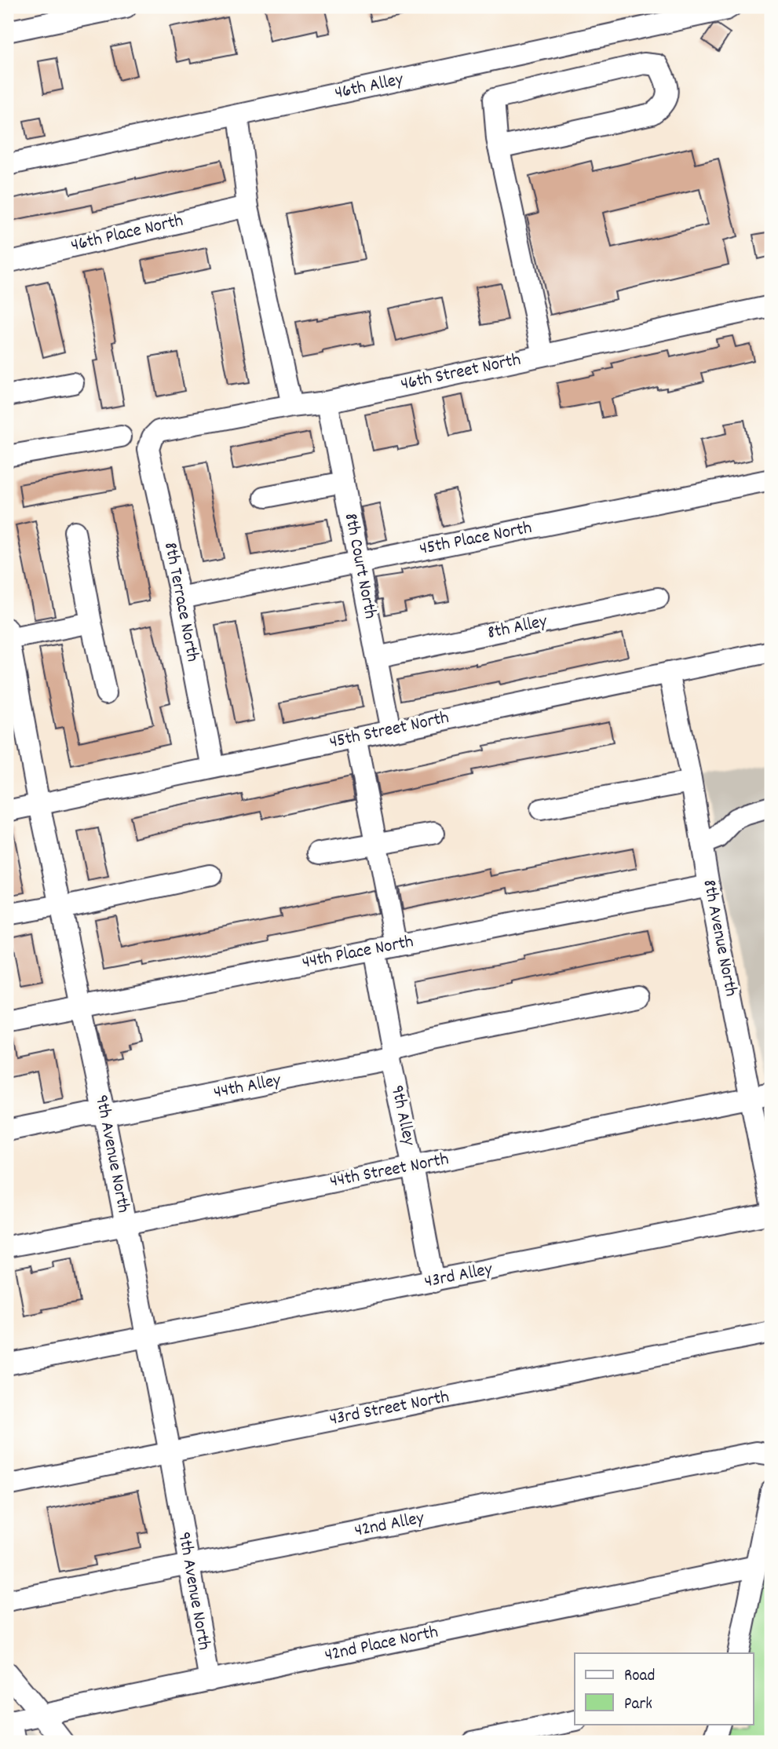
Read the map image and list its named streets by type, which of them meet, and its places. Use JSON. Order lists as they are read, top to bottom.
{
  "streets": {
    "street": [
      "46th Alley",
      "46th Place North",
      "46th Street North",
      "45th Place North",
      "8th Court North",
      "8th Terrace North",
      "8th Alley",
      "45th Street North",
      "8th Avenue North",
      "44th Place North",
      "44th Alley",
      "9th Alley",
      "9th Avenue North",
      "44th Street North",
      "43rd Alley",
      "43rd Street North",
      "42nd Alley",
      "42nd Place North"
    ]
  },
  "crossings": [
    ["46th Street North", "8th Court North"],
    ["46th Street North", "8th Terrace North"],
    ["45th Place North", "8th Court North"],
    ["45th Place North", "8th Terrace North"],
    ["8th Court North", "8th Alley"],
    ["8th Court North", "45th Street North"],
    ["8th Terrace North", "45th Street North"],
    ["45th Street North", "8th Avenue North"],
    ["45th Street North", "9th Avenue North"],
    ["8th Avenue North", "44th Place North"],
    ["8th Avenue North", "44th Street North"],
    ["44th Place North", "9th Alley"],
    ["44th Place North", "9th Avenue North"],
    ["44th Alley", "9th Alley"],
    ["44th Alley", "9th Avenue North"],
    ["9th Alley", "44th Street North"],
    ["9th Alley", "43rd Alley"],
    ["9th Avenue North", "44th Street North"],
    ["9th Avenue North", "43rd Alley"],
    ["9th Avenue North", "43rd Street North"],
    ["9th Avenue North", "42nd Alley"],
    ["9th Avenue North", "42nd Place North"]
  ],
  "legend": ["Road", "Park"]
}
